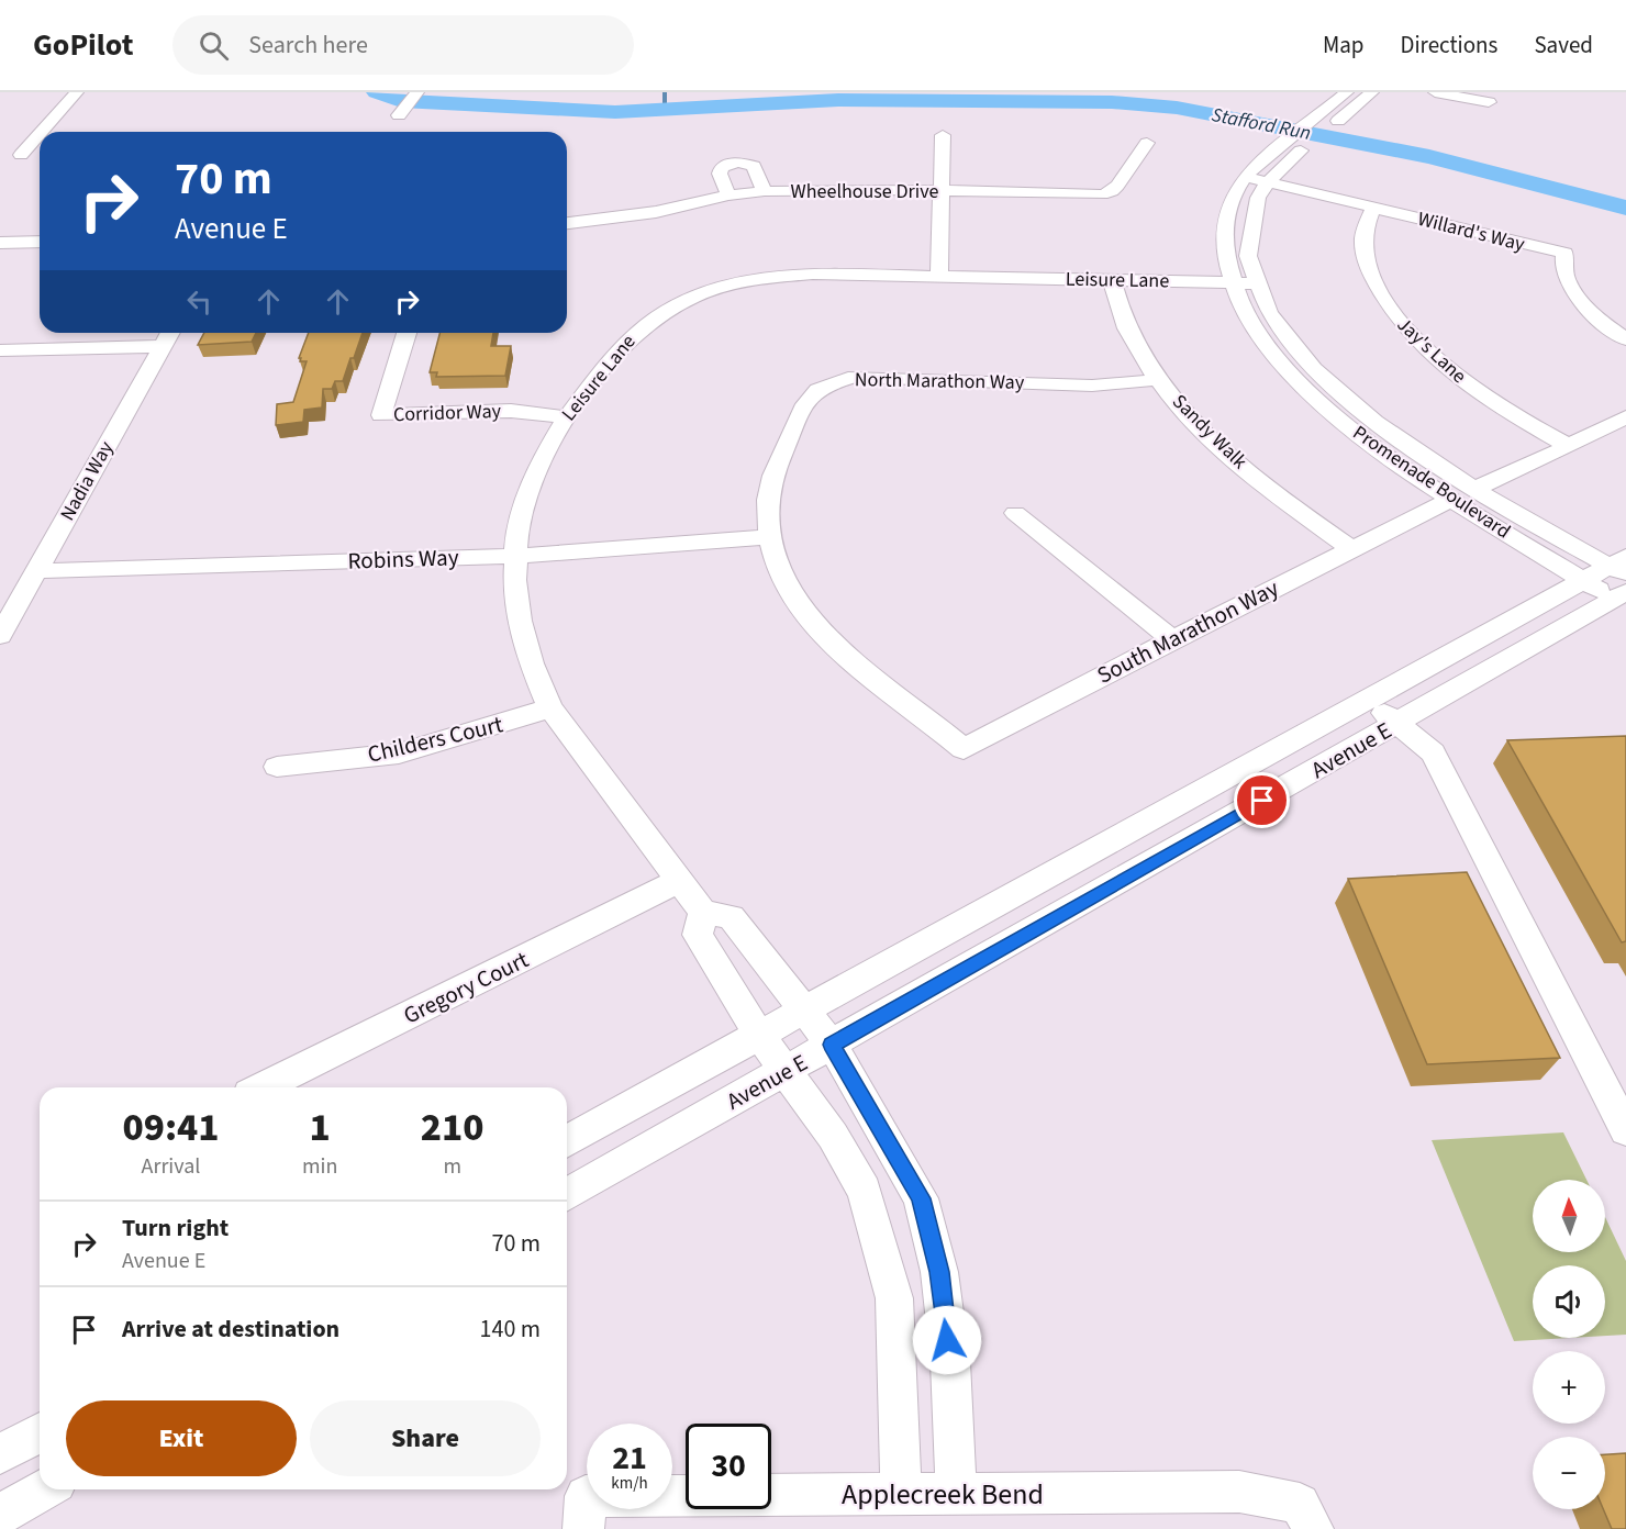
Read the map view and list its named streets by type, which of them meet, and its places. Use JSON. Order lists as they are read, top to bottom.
{
  "streets": {
    "street": [
      "Wheelhouse Drive",
      "Willard's Way",
      "Leisure Lane",
      "Jay's Lane",
      "North Marathon Way",
      "Corridor Way",
      "Sandy Walk",
      "Nadia Way",
      "Promenade Boulevard",
      "Robins Way",
      "South Marathon Way",
      "Childers Court",
      "Avenue E",
      "Gregory Court",
      "Applecreek Bend"
    ]
  },
  "crossings": [
    ["Willard's Way", "Jay's Lane"],
    ["Willard's Way", "Promenade Boulevard"],
    ["Leisure Lane", "Corridor Way"],
    ["Leisure Lane", "Sandy Walk"],
    ["Leisure Lane", "Promenade Boulevard"],
    ["Leisure Lane", "Robins Way"],
    ["Leisure Lane", "Childers Court"],
    ["Leisure Lane", "Gregory Court"],
    ["Jay's Lane", "South Marathon Way"],
    ["North Marathon Way", "Sandy Walk"],
    ["North Marathon Way", "Robins Way"],
    ["North Marathon Way", "South Marathon Way"],
    ["Sandy Walk", "South Marathon Way"],
    ["Nadia Way", "Robins Way"],
    ["Promenade Boulevard", "South Marathon Way"],
    ["Promenade Boulevard", "Avenue E"]
  ],
  "water": ["Stafford Run"],
  "north": "top",
  "page": {
    "header": "GoPilot",
    "search": "Search here",
    "nav": ["Map", "Directions", "Saved"],
    "turn": ["70 m", "Avenue E"],
    "eta": [
      "09:41",
      "Arrival",
      "1",
      "min",
      "210",
      "m"
    ],
    "map_buttons": ["+", "−"],
    "list": [
      {
        "name": "Turn right",
        "note": "Avenue E",
        "value": "70 m"
      },
      {
        "name": "Arrive at destination",
        "value": "140 m"
      }
    ],
    "buttons": ["Exit", "Share"],
    "speed": "21 km/h",
    "limit": "30"
  }
}
